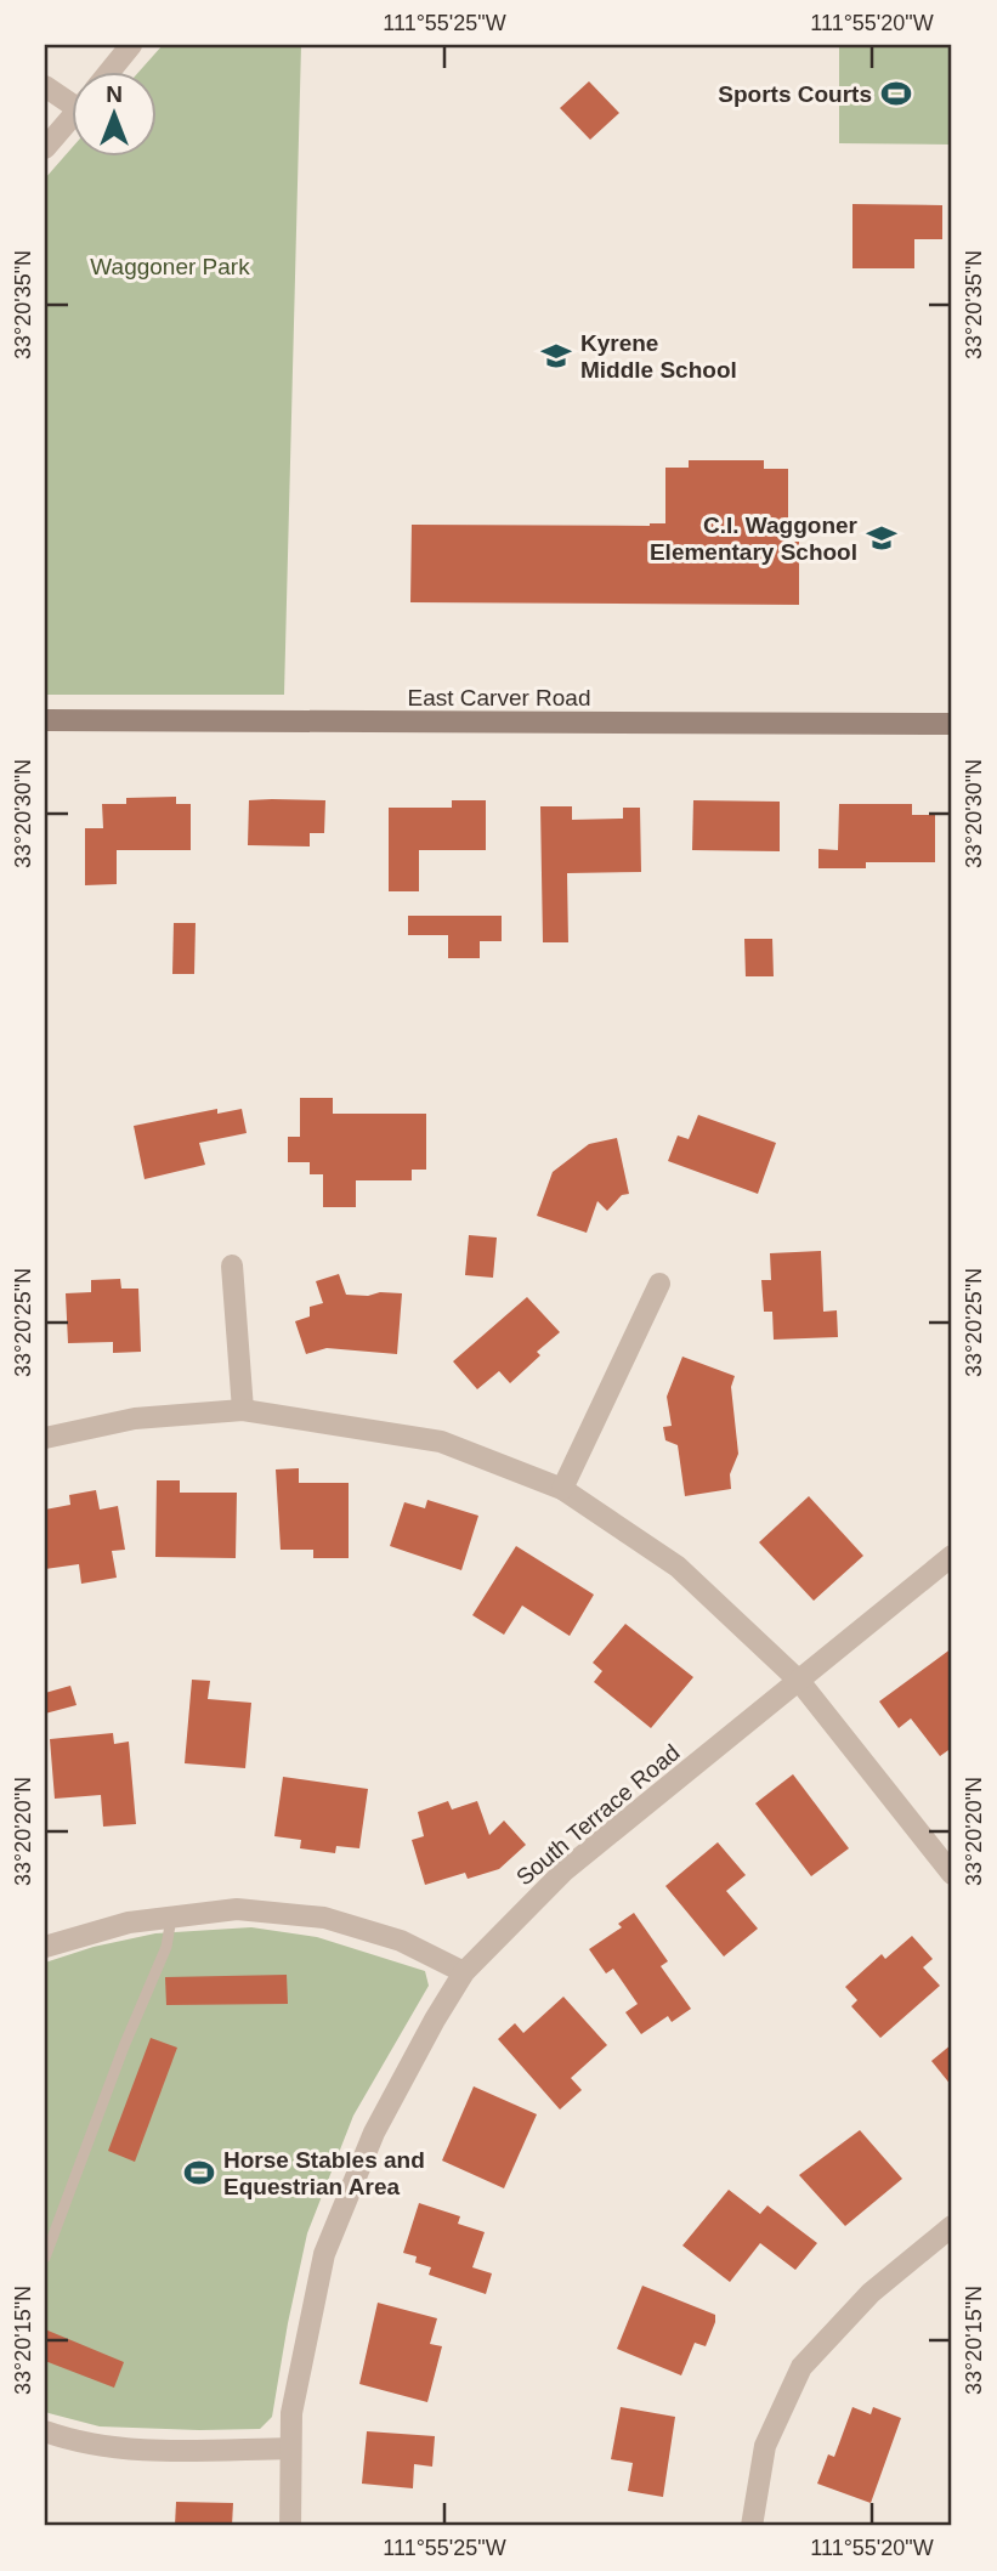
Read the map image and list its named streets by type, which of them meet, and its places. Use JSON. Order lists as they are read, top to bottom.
{
  "streets": {
    "street": ["East Carver Road", "South Terrace Road"]
  },
  "parks": ["Waggoner Park"],
  "places": {
    "sports": ["Sports Courts", "Horse Stables and Equestrian Area"],
    "school or university": ["Kyrene Middle School", "C.I. Waggoner Elementary School"]
  },
  "north": "top",
  "coordinates": [
    "111°55'25\"W",
    "111°55'20\"W",
    "33°20'35\"N",
    "33°20'30\"N",
    "33°20'25\"N",
    "33°20'20\"N",
    "33°20'15\"N"
  ]
}
